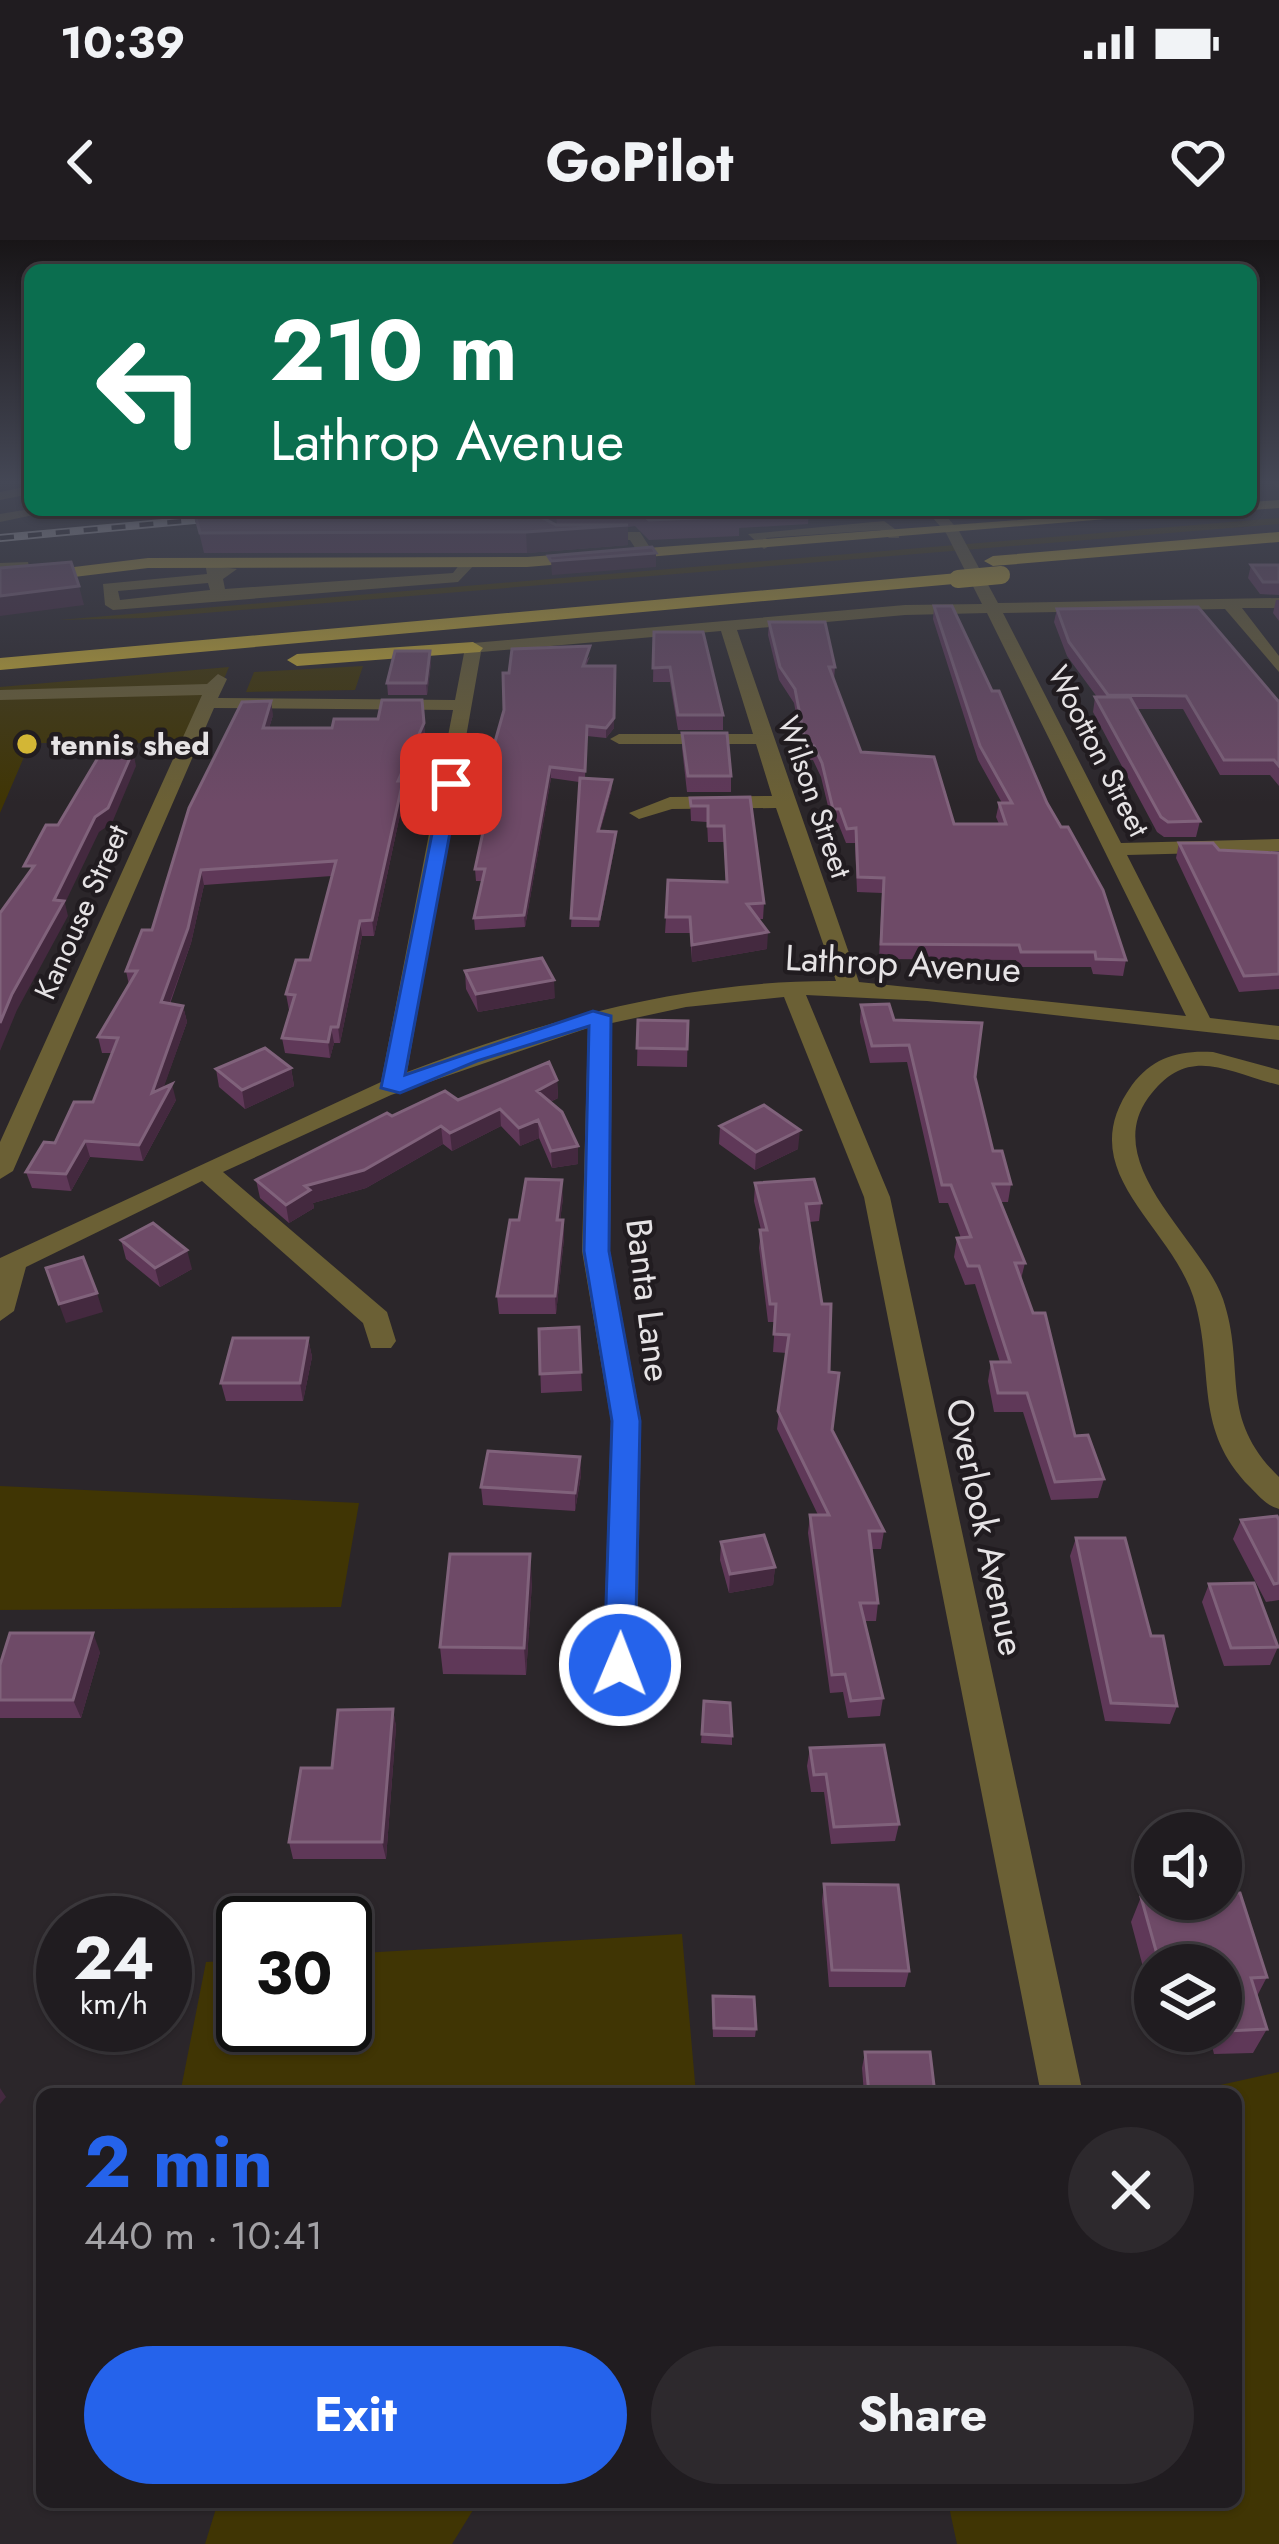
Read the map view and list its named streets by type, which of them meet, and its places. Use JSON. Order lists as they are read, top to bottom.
{
  "streets": {
    "street": [
      "Wootton Street",
      "Wilson Street",
      "Kanouse Street",
      "Lathrop Avenue",
      "Banta Lane",
      "Overlook Avenue"
    ]
  },
  "crossings": [
    ["Wootton Street", "Lathrop Avenue"],
    ["Wilson Street", "Lathrop Avenue"],
    ["Lathrop Avenue", "Banta Lane"],
    ["Lathrop Avenue", "Overlook Avenue"]
  ],
  "places": ["tennis shed"],
  "page": {
    "status": "10:39",
    "header": "GoPilot",
    "turn": ["210 m", "Lathrop Avenue"],
    "speed": "24 km/h",
    "limit": "30",
    "heading": ["2 min", "440 m · 10:41"],
    "buttons": ["Exit", "Share"]
  }
}
